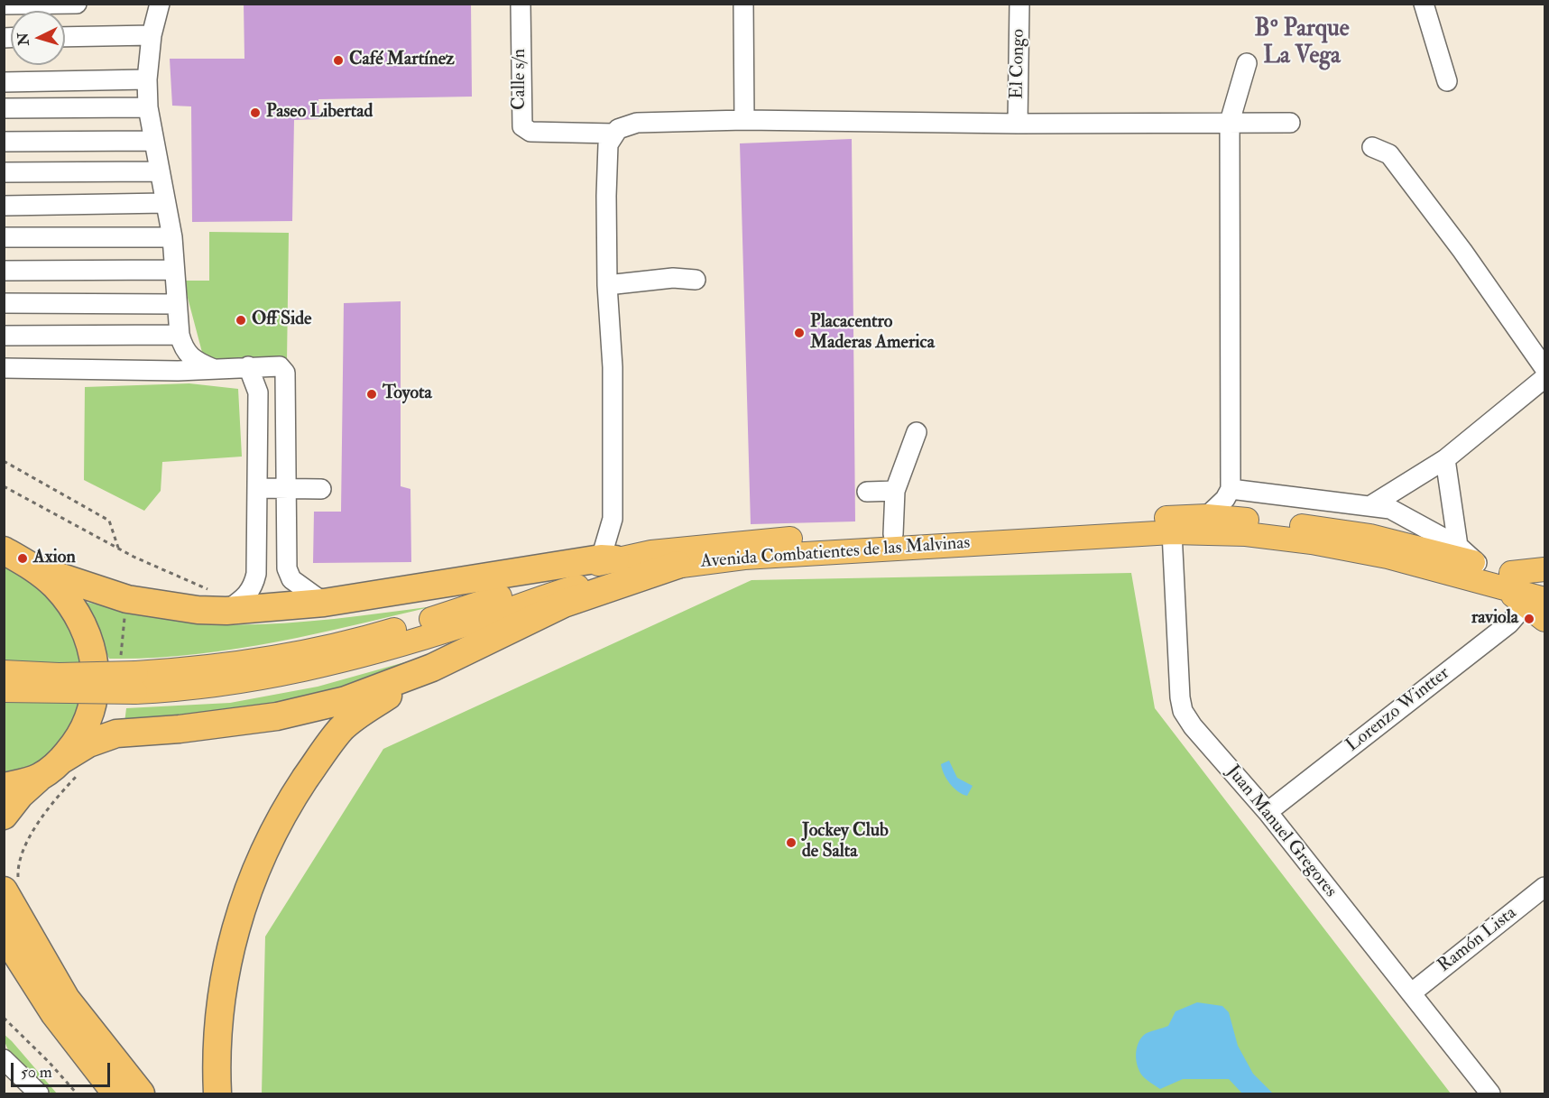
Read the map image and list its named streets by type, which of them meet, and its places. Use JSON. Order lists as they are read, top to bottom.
{
  "streets": {
    "main road": ["Avenida Combatientes de las Malvinas"],
    "street": [
      "El Congo",
      "Calle s/n",
      "Lorenzo Wintter",
      "Juan Manuel Gregores",
      "Ramón Lista"
    ]
  },
  "crossings": [
    ["Avenida Combatientes de las Malvinas", "Juan Manuel Gregores"],
    ["Lorenzo Wintter", "Juan Manuel Gregores"],
    ["Juan Manuel Gregores", "Ramón Lista"]
  ],
  "districts": ["Bº Parque La Vega"],
  "places": [
    "Café Martínez",
    "Paseo Libertad",
    "Off Side",
    "Placacentro Maderas America",
    "Toyota",
    "Axion",
    "raviola",
    "Jockey Club de Salta"
  ],
  "scale_bar": "50 m",
  "north": "left"
}
